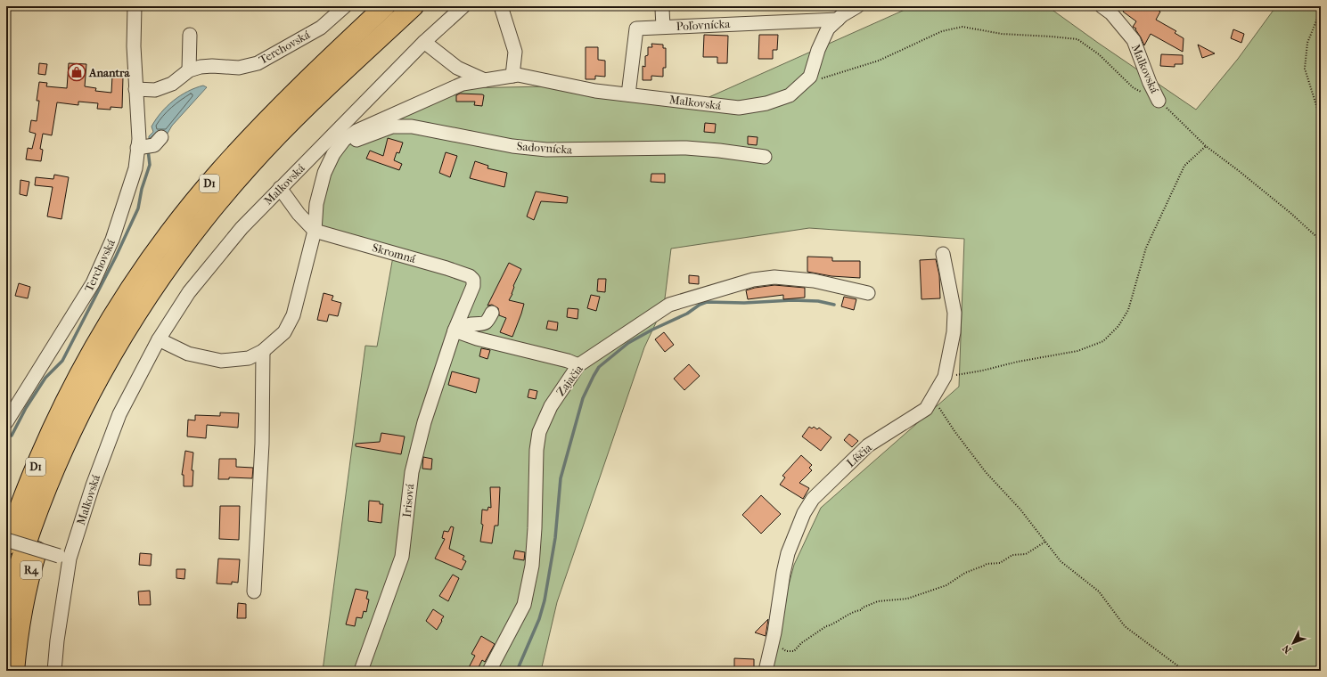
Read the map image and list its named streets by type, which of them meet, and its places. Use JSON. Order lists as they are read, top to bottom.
{
  "streets": {
    "highway": ["D1", "R4"],
    "street": [
      "Poľovnícka",
      "Terchovská",
      "Malkovská",
      "Sadovnícka",
      "Skromná",
      "Zajačia",
      "Líščia",
      "Irisová"
    ]
  },
  "crossings": [
    ["Poľovnícka", "Malkovská"],
    ["Malkovská", "Sadovnícka"],
    ["Malkovská", "Skromná"],
    ["D1", "R4"],
    ["Skromná", "Irisová"]
  ],
  "places": {
    "shop": ["Anantra"]
  },
  "north": "bottom left"
}
